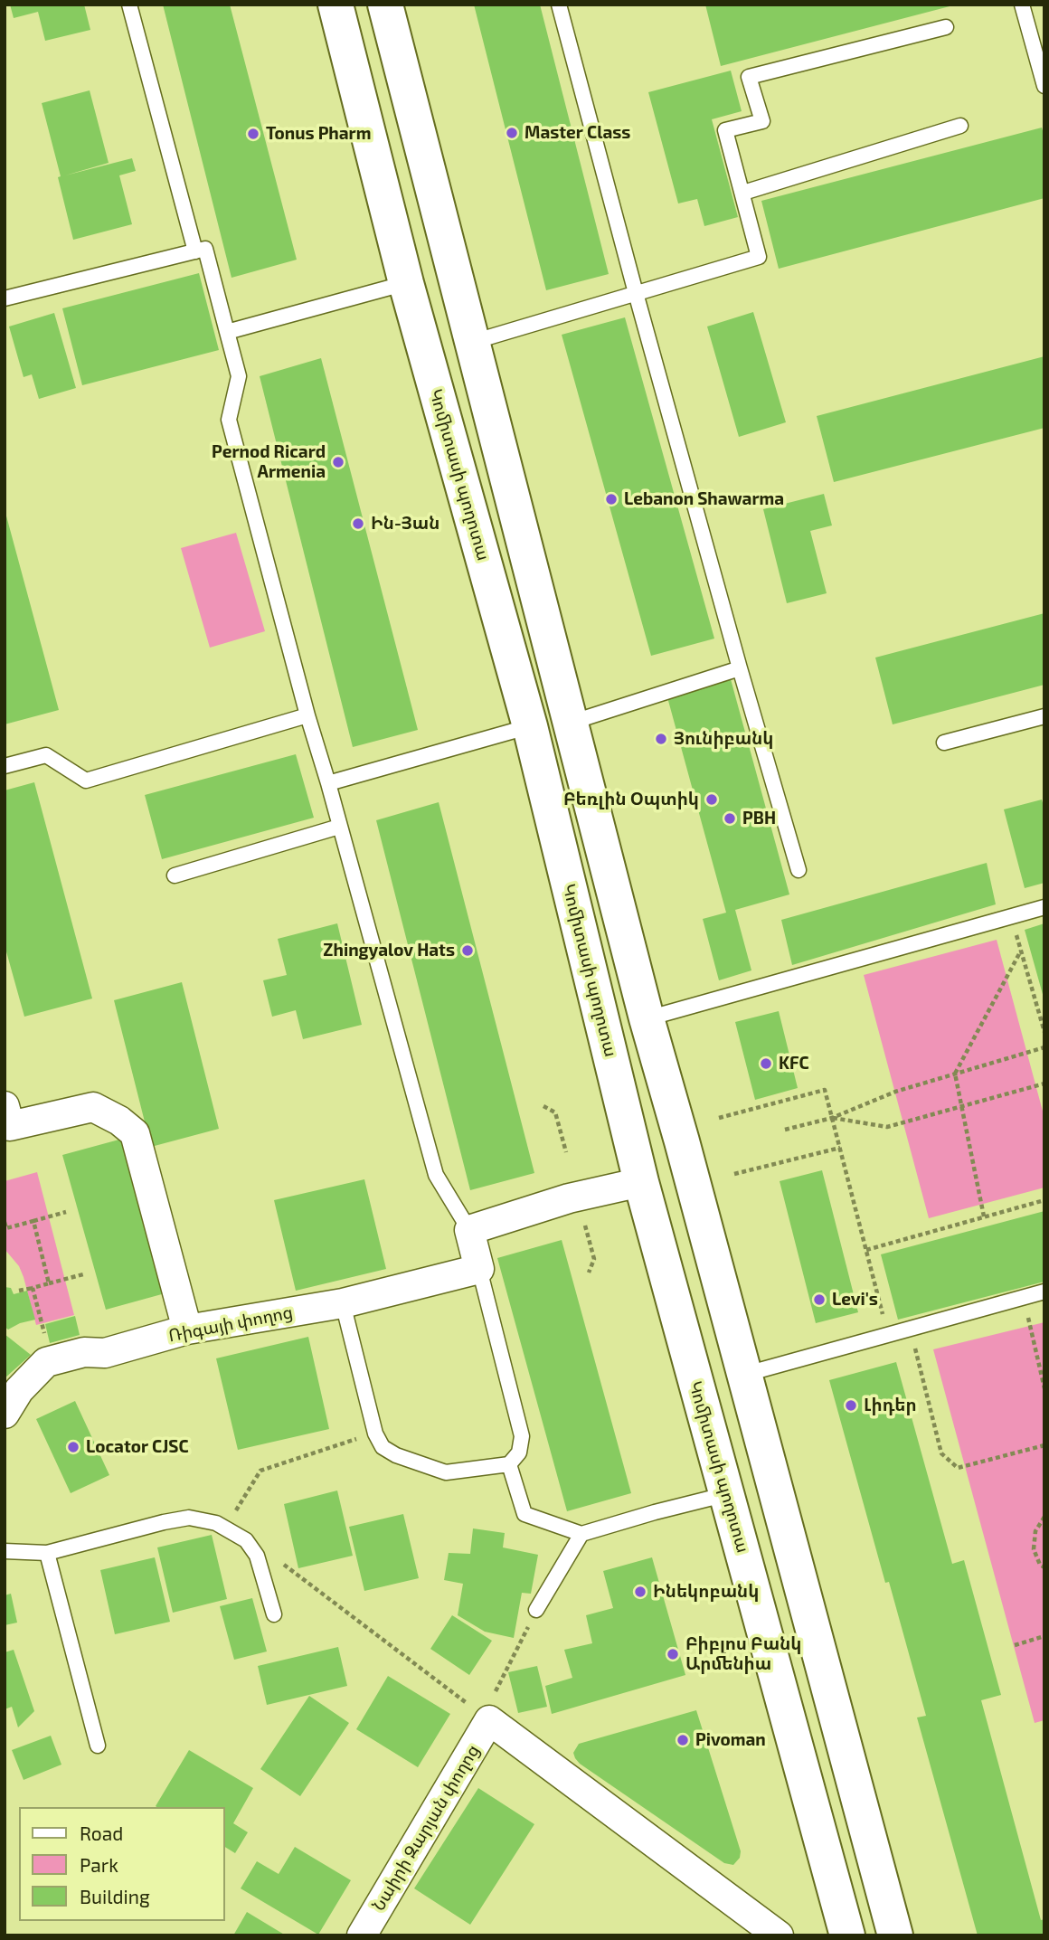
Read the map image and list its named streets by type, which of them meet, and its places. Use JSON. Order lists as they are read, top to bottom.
{
  "streets": {
    "main road": ["Կոմիտասի պողոտա"],
    "street": ["Ռիգայի փողոց", "Նաիրի Զարյան փողոց"]
  },
  "places": [
    "Master Class",
    "Tonus Pharm",
    "Pernod Ricard Armenia",
    "Lebanon Shawarma",
    "Ին-Յան",
    "Յունիբանկ",
    "Բեռլին Օպտիկ",
    "PBH",
    "Zhingyalov Hats",
    "KFC",
    "Levi's",
    "Լիդեր",
    "Locator CJSC",
    "Ինեկոբանկ",
    "Բիբլոս Բանկ Արմենիա",
    "Pivoman"
  ],
  "legend": ["Road", "Park", "Building"]
}
